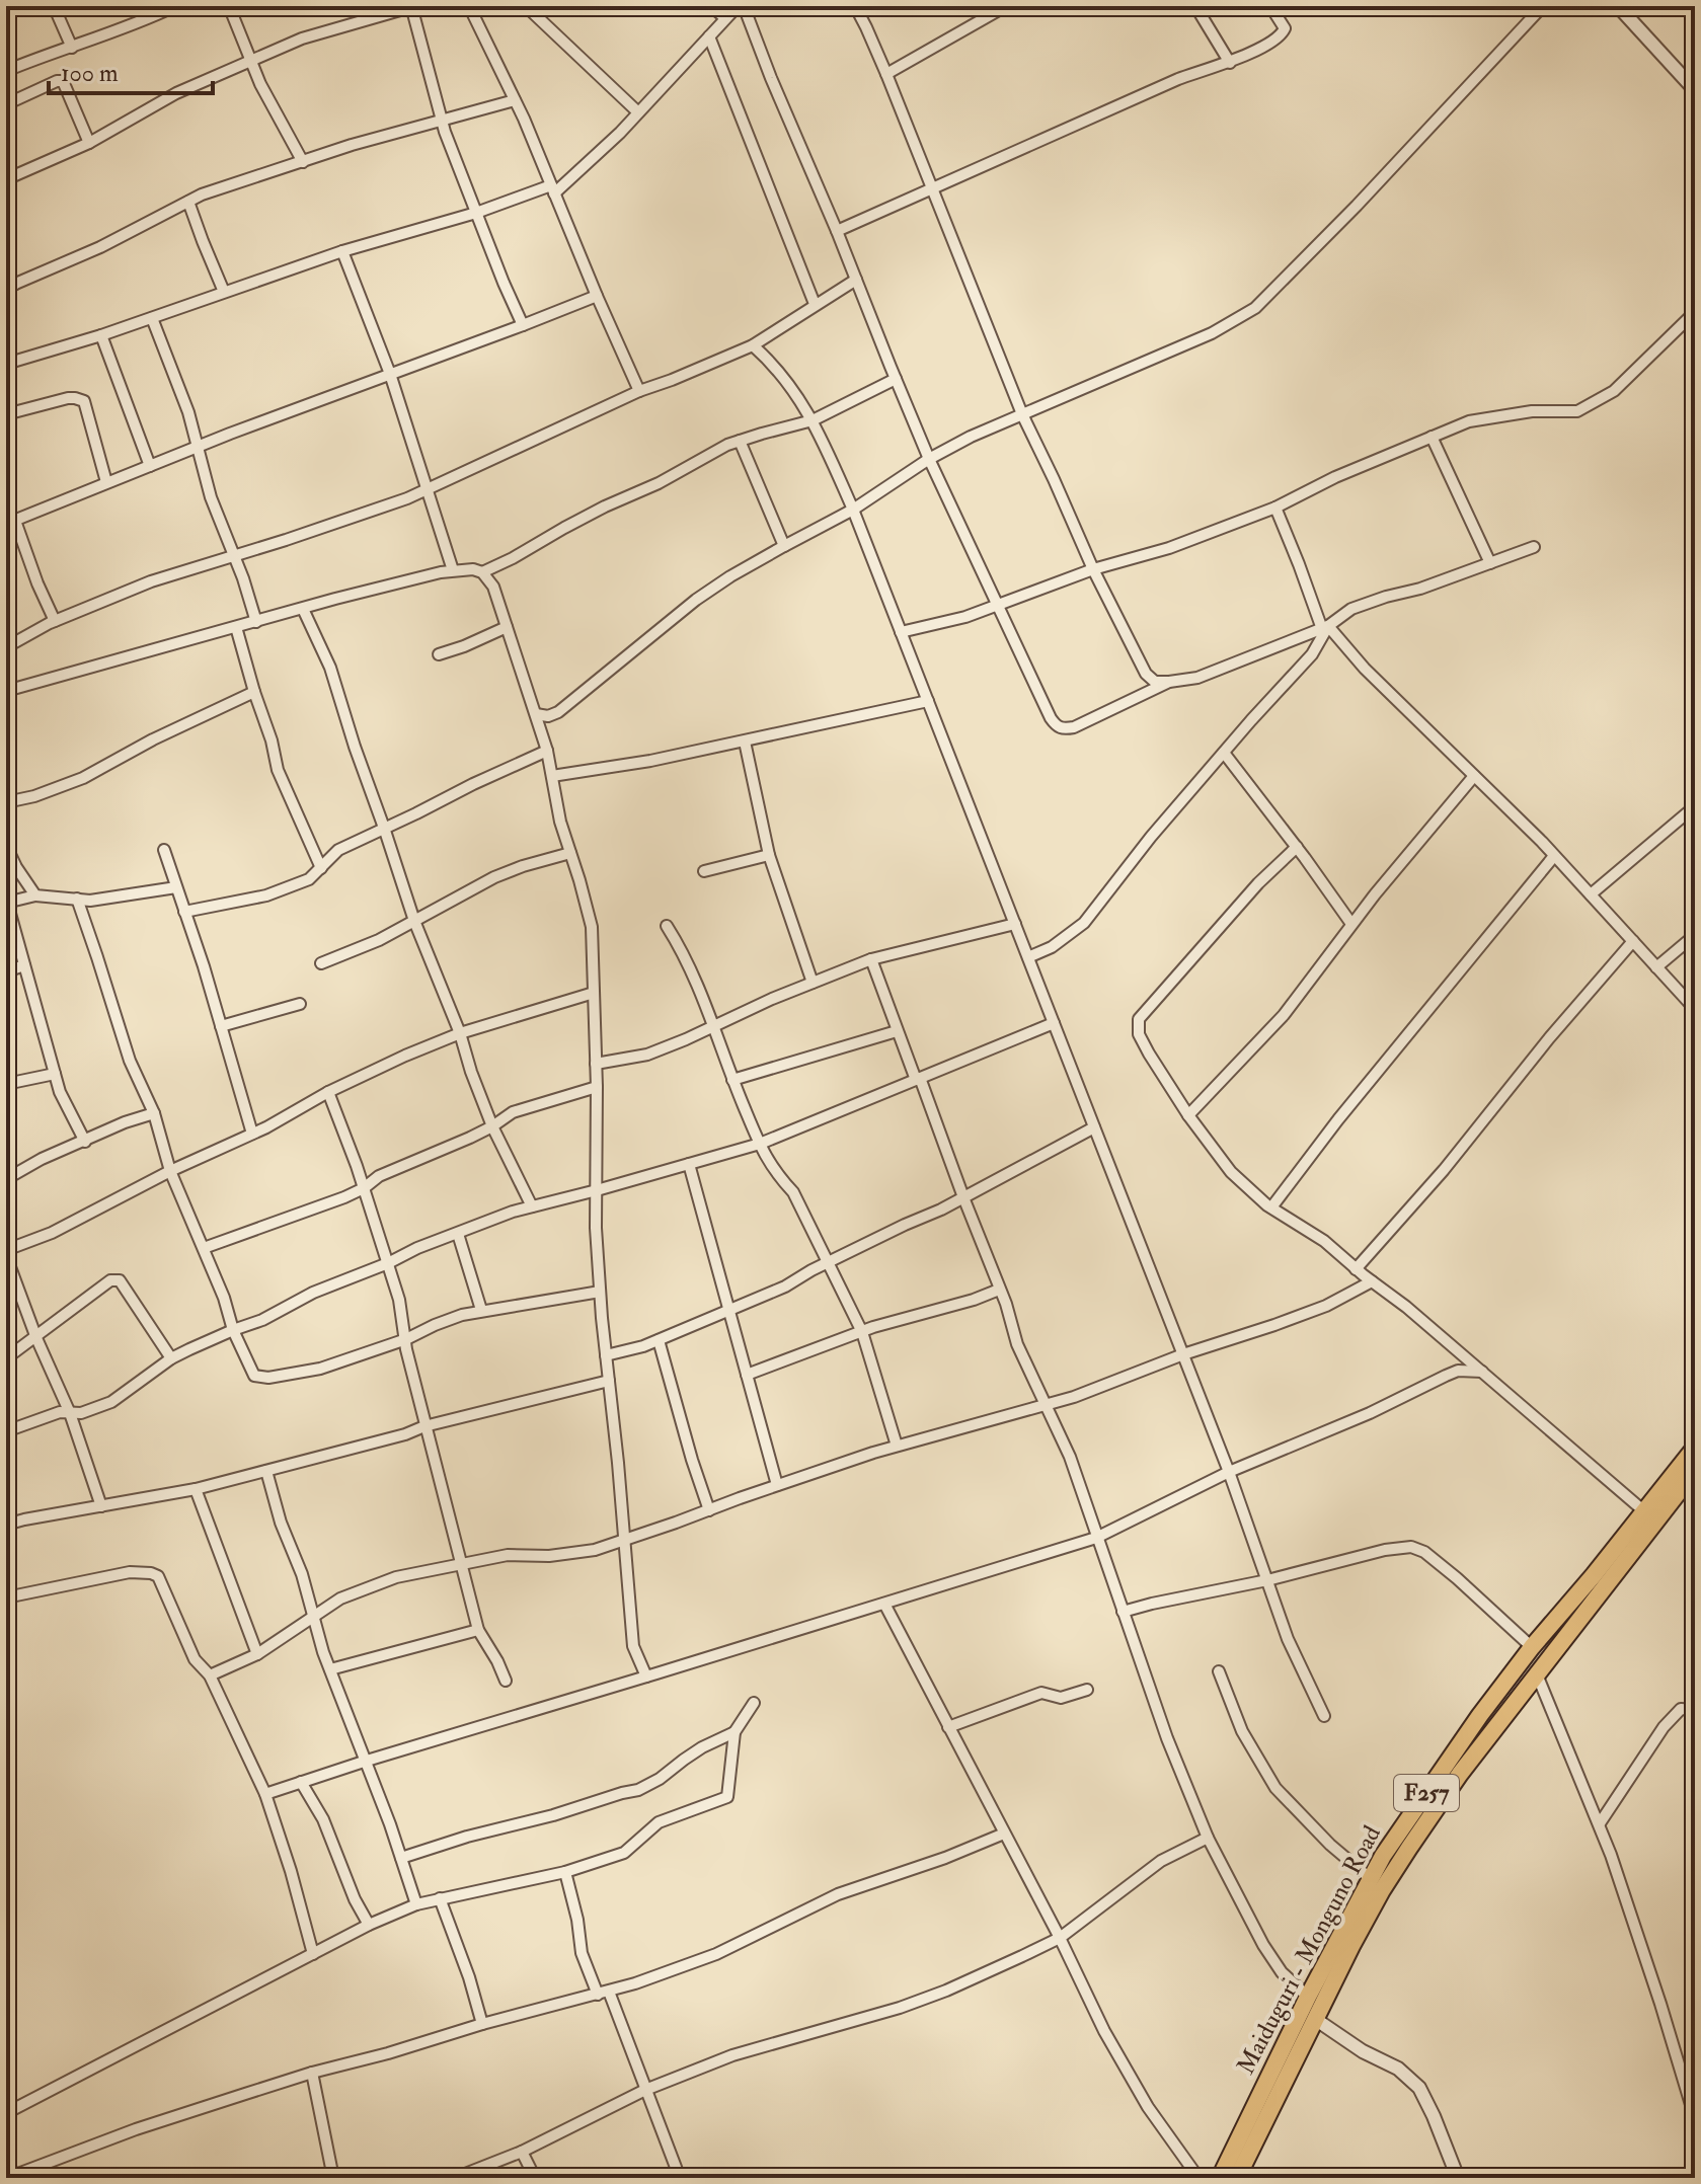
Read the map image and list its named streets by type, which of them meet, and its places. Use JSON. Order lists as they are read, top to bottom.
{
  "streets": {
    "main road": ["F257", "Maiduguri - Monguno Road"]
  },
  "scale_bar": "100 m"
}
